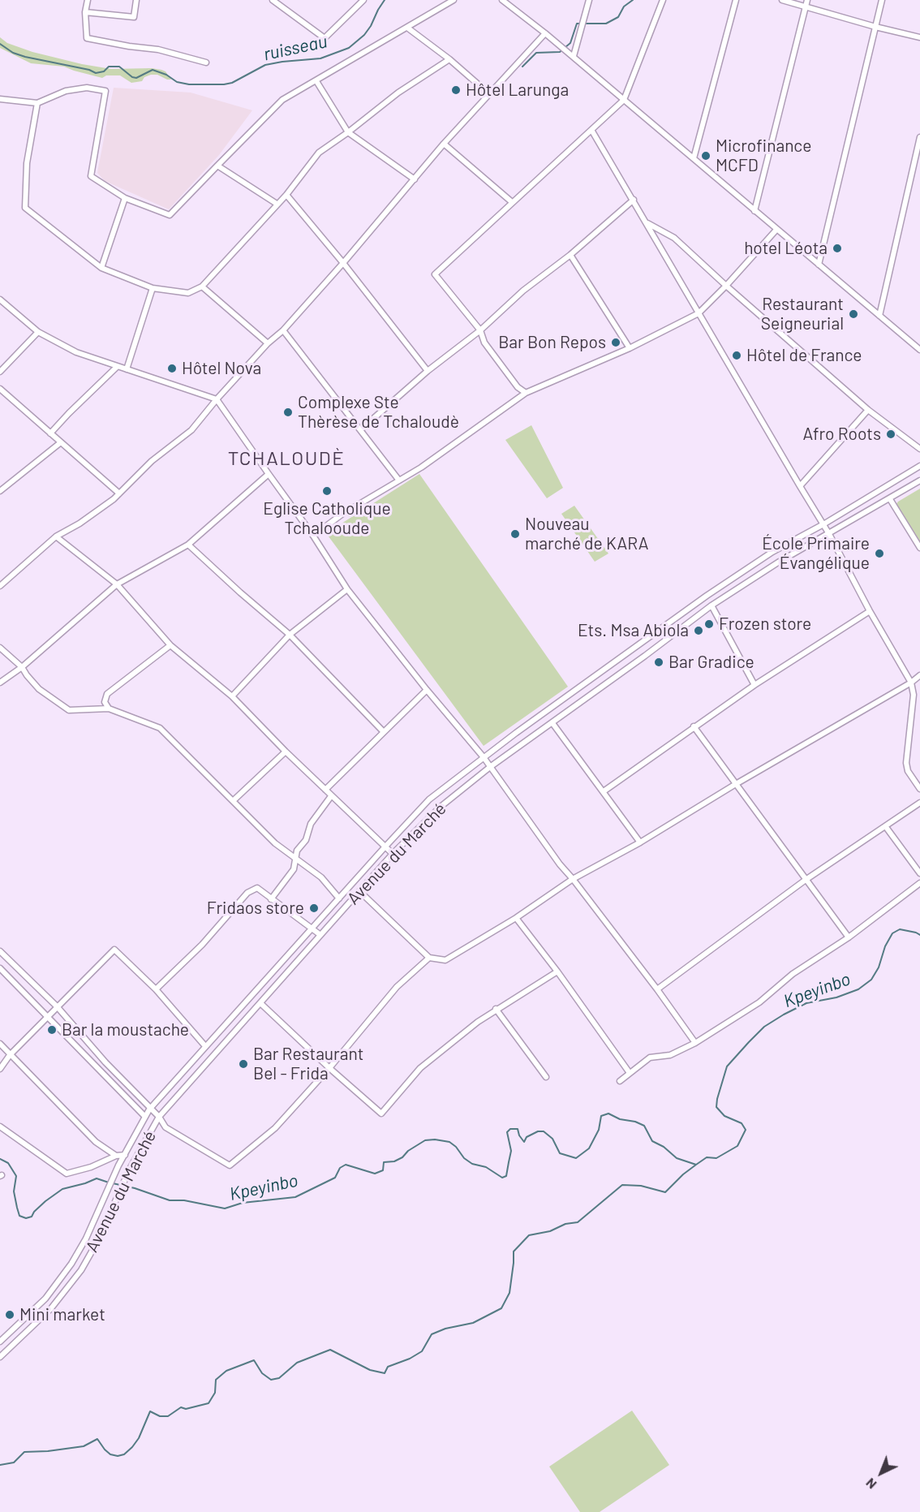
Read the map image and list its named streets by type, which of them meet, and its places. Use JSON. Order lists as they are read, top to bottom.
{
  "streets": {
    "street": ["Avenue du Marché"]
  },
  "districts": ["TCHALOUDÈ"],
  "water": ["ruisseau", "Kpeyinbo"],
  "places": [
    "Hôtel Larunga",
    "Microfinance MCFD",
    "hotel Léota",
    "Restaurant Seigneurial",
    "Bar Bon Repos",
    "Hôtel de France",
    "Hôtel Nova",
    "Complexe Ste Thèrèse de Tchaloudè",
    "Afro Roots",
    "Eglise Catholique Tchalooude",
    "Nouveau marché de KARA",
    "École Primaire Évangélique",
    "Frozen store",
    "Ets. Msa Abiola",
    "Bar Gradice",
    "Fridaos store",
    "Bar la moustache",
    "Bar Restaurant Bel - Frida",
    "Mini market"
  ],
  "north": "bottom left"
}
